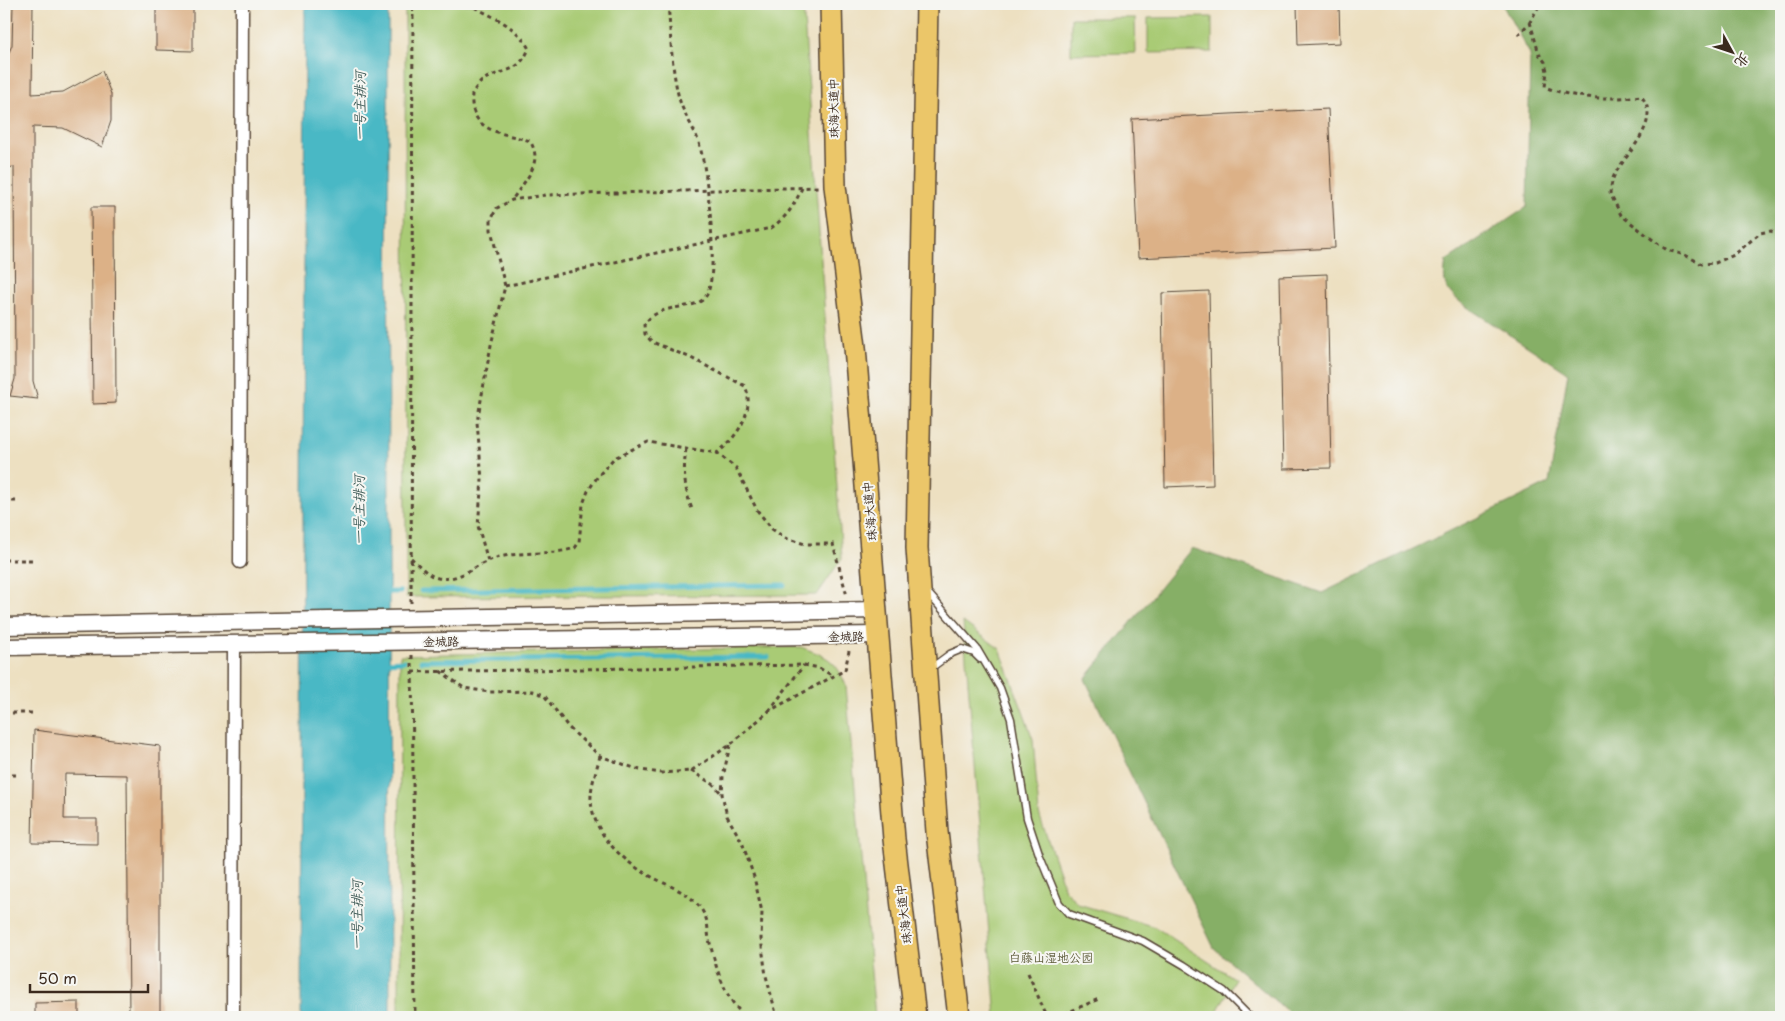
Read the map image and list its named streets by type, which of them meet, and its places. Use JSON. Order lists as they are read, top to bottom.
{
  "streets": {
    "highway": ["珠海大道中"],
    "street": ["金城路"]
  },
  "crossings": [
    ["珠海大道中", "金城路"]
  ],
  "water": ["一号主排河"],
  "parks": ["白藤山湿地公园"],
  "scale_bar": "50 m",
  "north": "bottom right"
}
